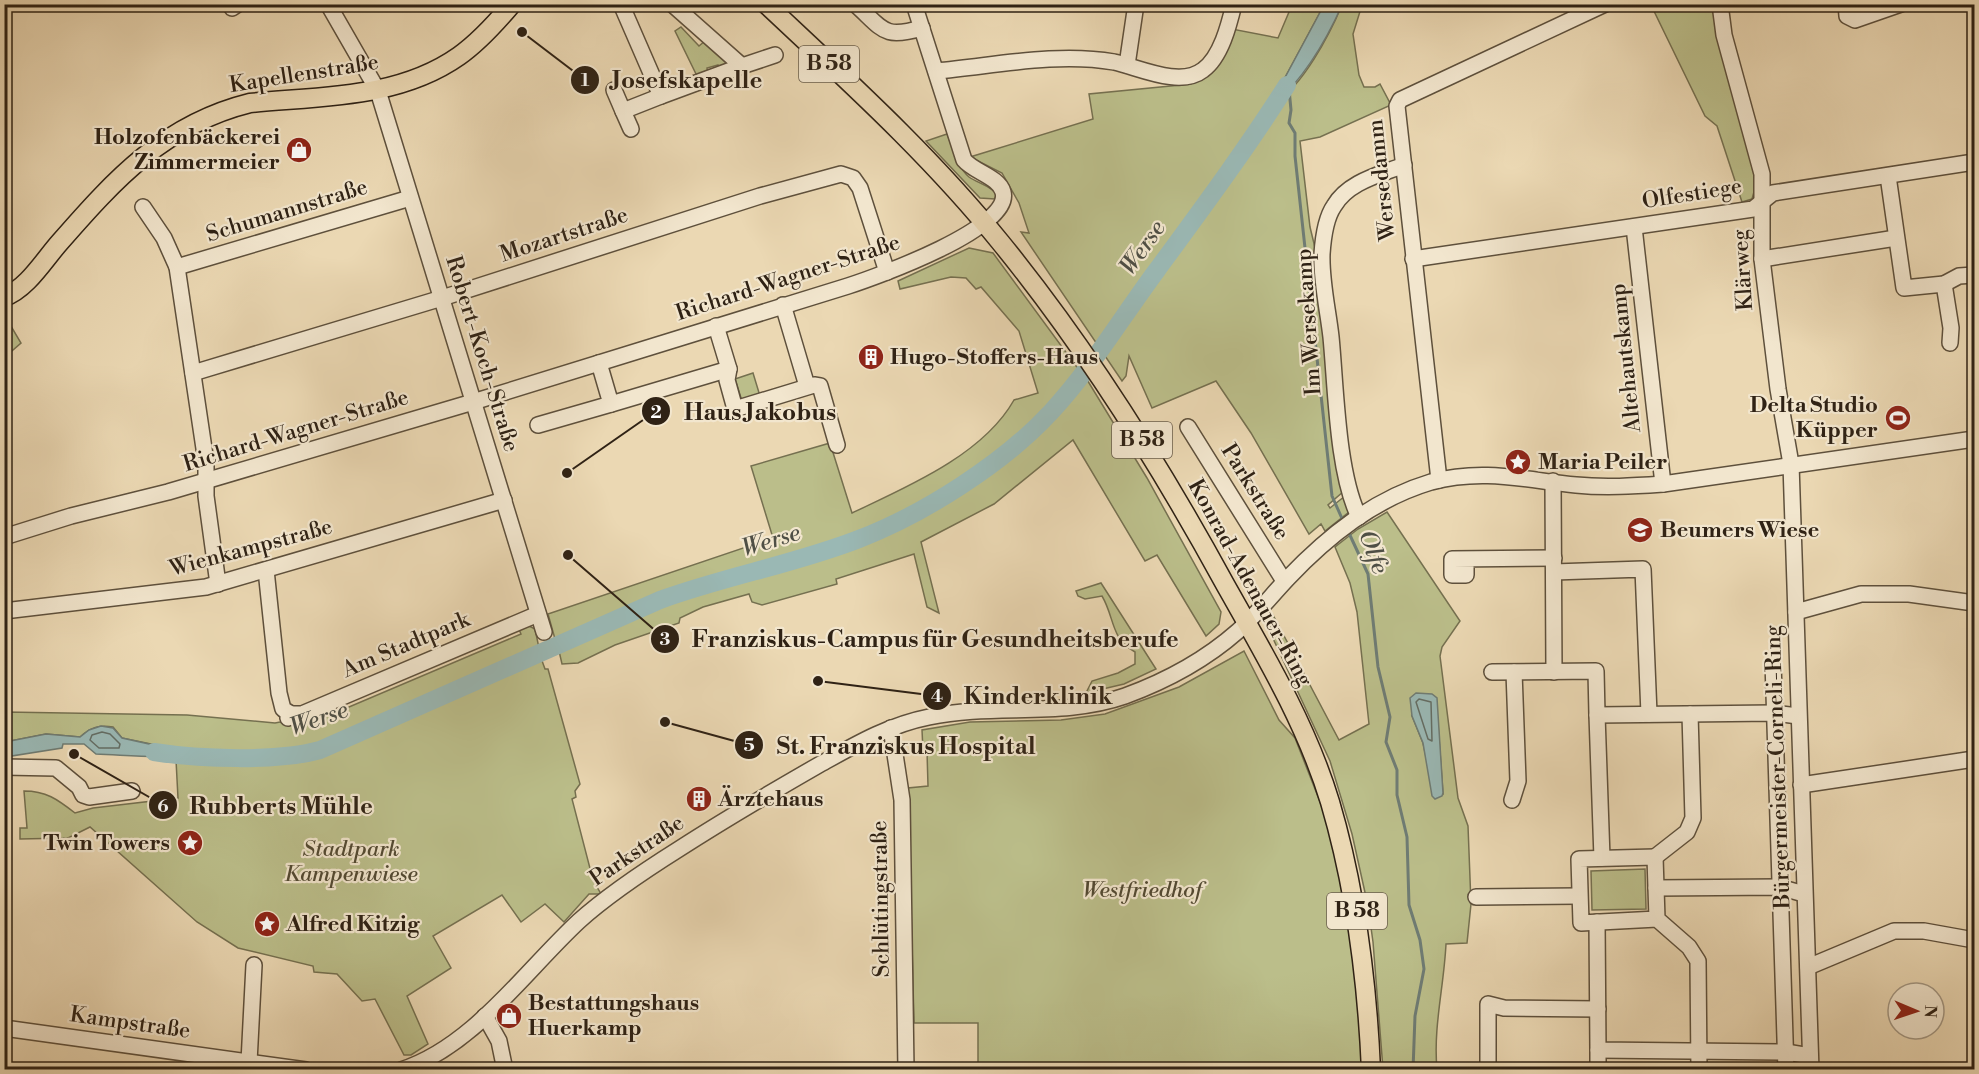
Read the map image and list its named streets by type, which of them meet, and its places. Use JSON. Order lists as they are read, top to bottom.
{
  "streets": {
    "main road": ["B 58", "Kapellenstraße", "Konrad-Adenauer-Ring"],
    "street": [
      "Wersedamm",
      "Olfestiege",
      "Schumannstraße",
      "Mozartstraße",
      "Klärweg",
      "Richard-Wagner-Straße",
      "Im Wersekamp",
      "Robert-Koch-Straße",
      "Altehautskamp",
      "Parkstraße",
      "Wienkampstraße",
      "Am Stadtpark",
      "Bürgermeister-Corneli-Ring",
      "Schlütingstraße",
      "Kampstraße"
    ]
  },
  "crossings": [
    ["Kapellenstraße", "Robert-Koch-Straße"],
    ["Wersedamm", "Olfestiege"],
    ["Wersedamm", "Im Wersekamp"],
    ["Wersedamm", "Parkstraße"],
    ["Olfestiege", "Klärweg"],
    ["Olfestiege", "Altehautskamp"],
    ["Schumannstraße", "Robert-Koch-Straße"],
    ["Mozartstraße", "Richard-Wagner-Straße"],
    ["Mozartstraße", "Robert-Koch-Straße"],
    ["Klärweg", "Parkstraße"],
    ["Klärweg", "Bürgermeister-Corneli-Ring"],
    ["Richard-Wagner-Straße", "Robert-Koch-Straße"],
    ["Richard-Wagner-Straße", "Konrad-Adenauer-Ring"],
    ["Im Wersekamp", "Parkstraße"],
    ["Robert-Koch-Straße", "Wienkampstraße"],
    ["Robert-Koch-Straße", "Am Stadtpark"],
    ["Altehautskamp", "Parkstraße"],
    ["Parkstraße", "Konrad-Adenauer-Ring"],
    ["Parkstraße", "Bürgermeister-Corneli-Ring"],
    ["Parkstraße", "Schlütingstraße"],
    ["Wienkampstraße", "Am Stadtpark"]
  ],
  "water": ["Werse", "Olfe"],
  "parks": ["Stadtpark Kampenwiese", "Westfriedhof"],
  "places": {
    "other": [
      "Josefskapelle",
      "Haus Jakobus",
      "Franziskus-Campus für Gesundheitsberufe",
      "Kinderklinik",
      "St. Franziskus Hospital",
      "Rubberts Mühle"
    ],
    "shop": ["Holzofenbäckerei Zimmermeier", "Bestattungshaus Huerkamp"],
    "building": ["Hugo-Stoffers-Haus", "Ärztehaus"],
    "sports": ["Delta Studio Küpper"],
    "place": ["Maria Peiler", "Twin Towers", "Alfred Kitzig"],
    "school or university": ["Beumers Wiese"]
  },
  "north": "right"
}
